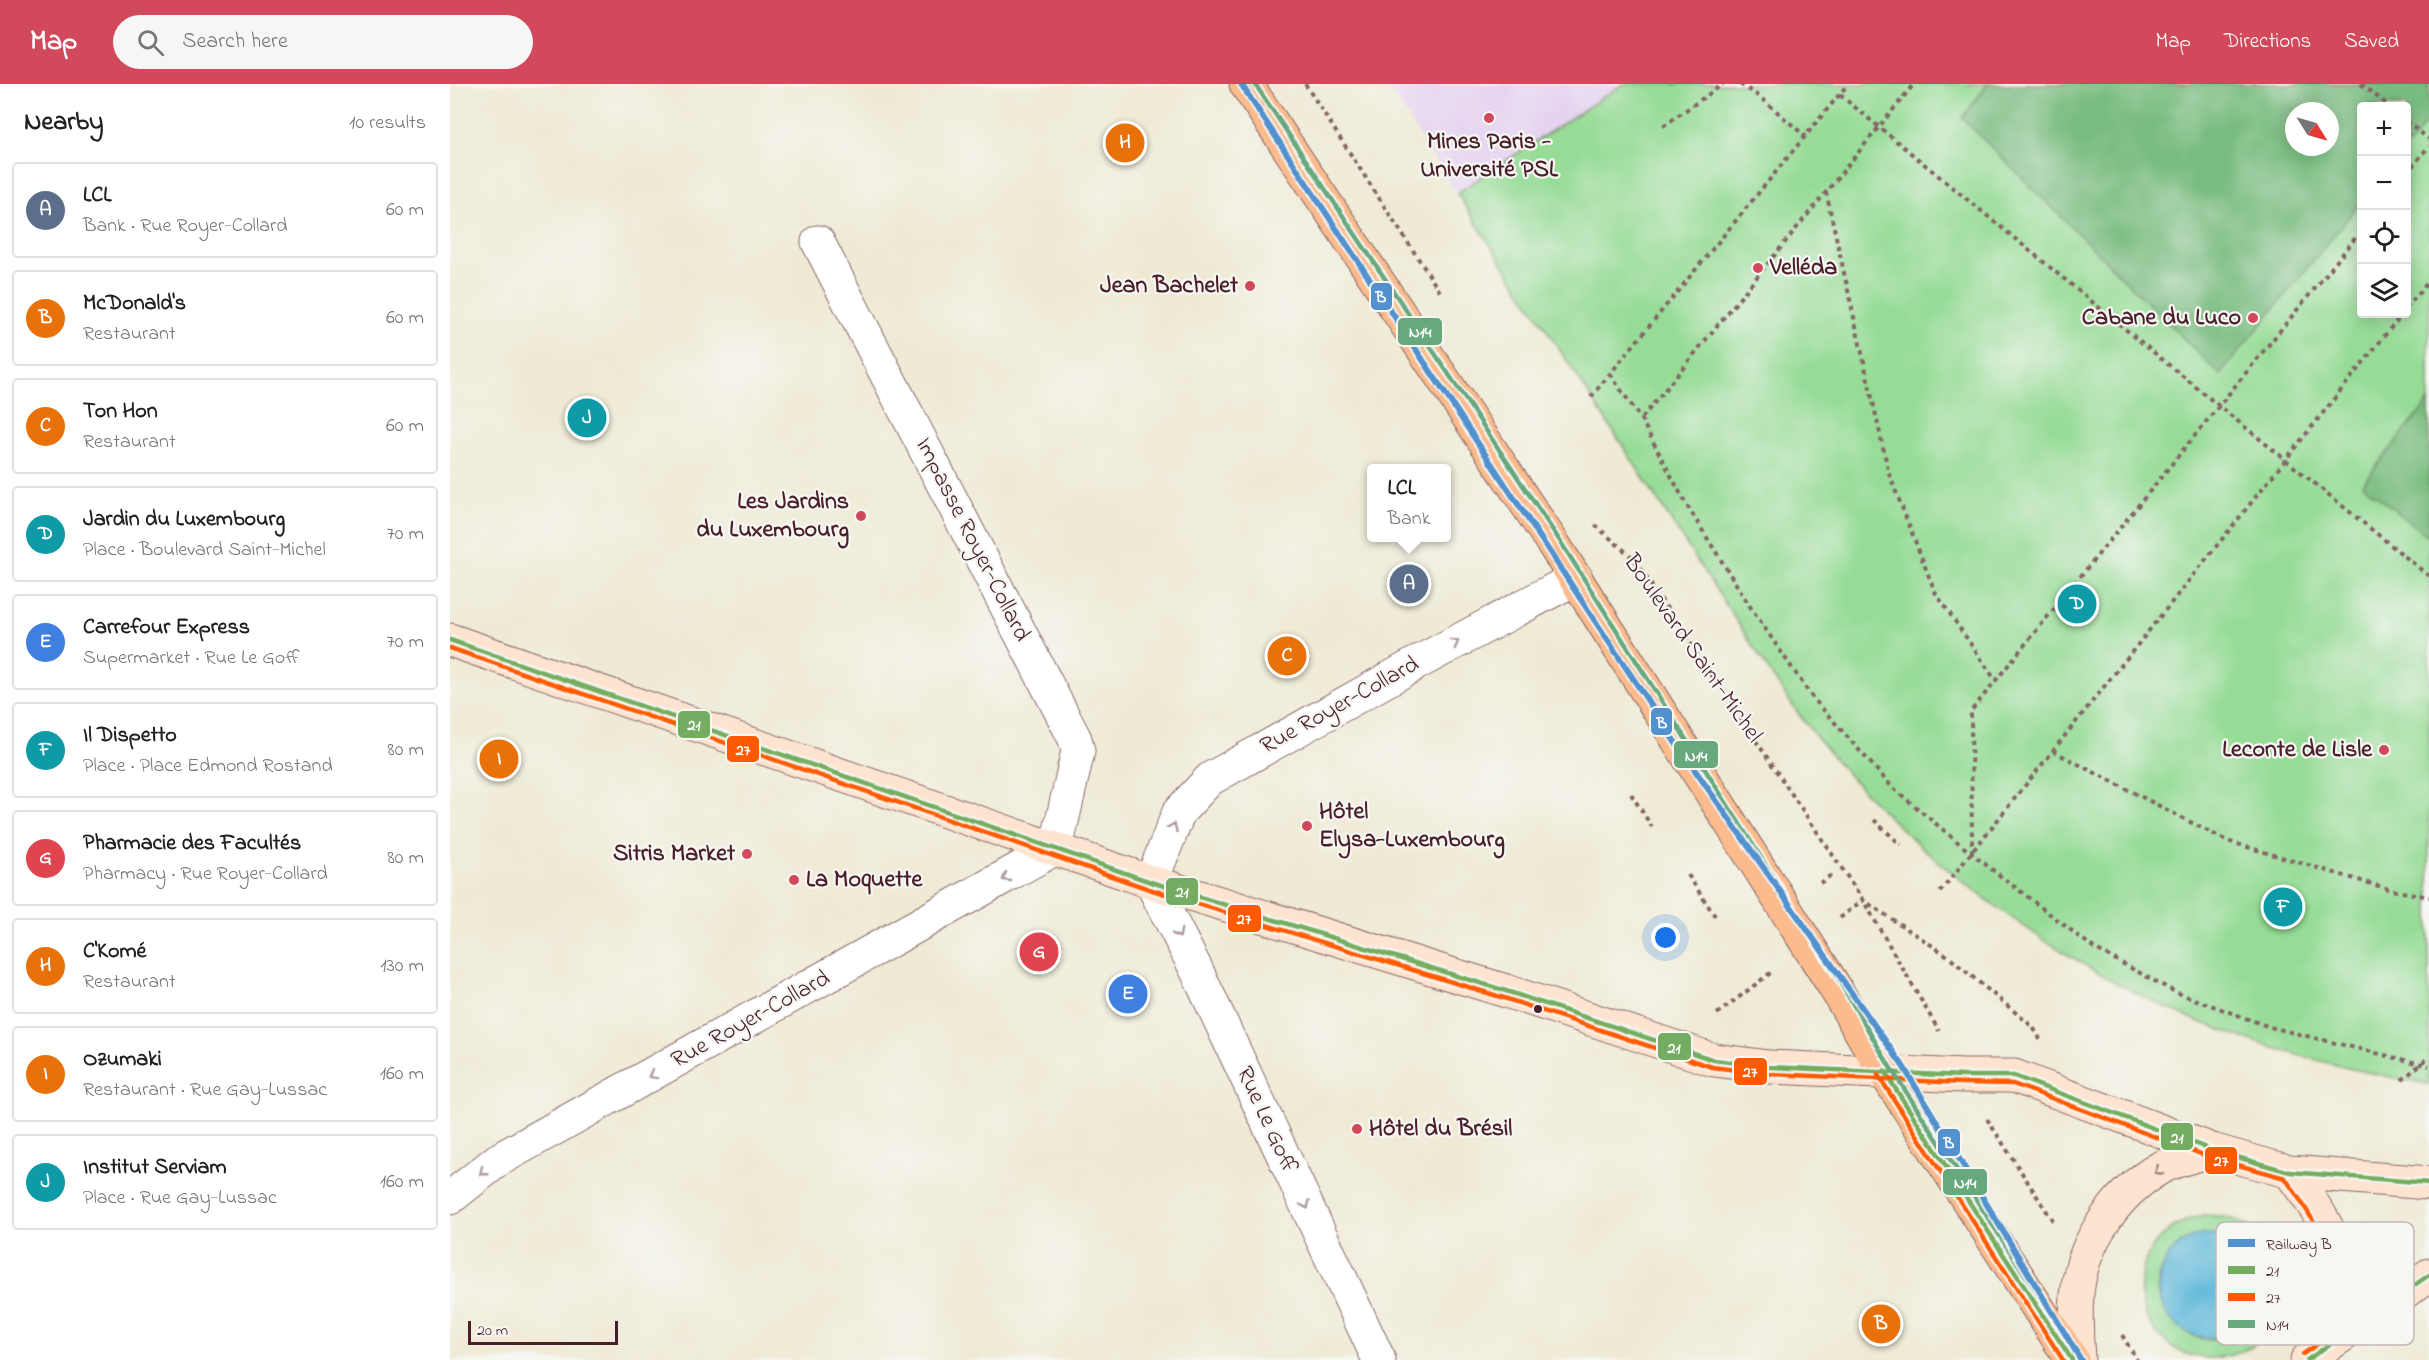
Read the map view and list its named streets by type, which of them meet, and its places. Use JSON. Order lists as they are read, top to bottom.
{
  "streets": {
    "street": ["Impasse Royer-Collard", "Rue Royer-Collard", "Rue Le Goff"],
    "path": ["Boulevard Saint-Michel"]
  },
  "crossings": [
    ["Impasse Royer-Collard", "Rue Royer-Collard"],
    ["Rue Royer-Collard", "Rue Le Goff"]
  ],
  "one_way": ["Rue Le Goff"],
  "places": [
    "Mines Paris - Université PSL",
    "Velléda",
    "Jean Bachelet",
    "Cabane du Luco",
    "Les Jardins du Luxembourg",
    "Leconte de Lisle",
    "Hôtel Elysa-Luxembourg",
    "Sitris Market",
    "La Moquette",
    "Hôtel du Brésil"
  ],
  "lines": [
    "rail line B",
    "transit line N14",
    "transit line 21",
    "transit line 27"
  ],
  "legend": [
    "Railway B",
    "21",
    "27",
    "N14"
  ],
  "scale_bar": "20 m",
  "north": "bottom right",
  "page": {
    "header": "Map",
    "search": "Search here",
    "nav": ["Map", "Directions", "Saved"],
    "heading": ["Nearby", "10 results"],
    "map_buttons": ["+", "−"],
    "pins": [
      "H",
      "J",
      "A",
      "D",
      "C",
      "I",
      "F",
      "G",
      "E",
      "B"
    ],
    "list": [
      {
        "mark": "A",
        "name": "LCL",
        "note": "Bank · Rue Royer-Collard",
        "value": "60 m"
      },
      {
        "mark": "B",
        "name": "McDonald's",
        "note": "Restaurant",
        "value": "60 m"
      },
      {
        "mark": "C",
        "name": "Ton Hon",
        "note": "Restaurant",
        "value": "60 m"
      },
      {
        "mark": "D",
        "name": "Jardin du Luxembourg",
        "note": "Place · Boulevard Saint-Michel",
        "value": "70 m"
      },
      {
        "mark": "E",
        "name": "Carrefour Express",
        "note": "Supermarket · Rue Le Goff",
        "value": "70 m"
      },
      {
        "mark": "F",
        "name": "Il Dispetto",
        "note": "Place · Place Edmond Rostand",
        "value": "80 m"
      },
      {
        "mark": "G",
        "name": "Pharmacie des Facultés",
        "note": "Pharmacy · Rue Royer-Collard",
        "value": "80 m"
      },
      {
        "mark": "H",
        "name": "C'Komé",
        "note": "Restaurant",
        "value": "130 m"
      },
      {
        "mark": "I",
        "name": "Ozumaki",
        "note": "Restaurant · Rue Gay-Lussac",
        "value": "160 m"
      },
      {
        "mark": "J",
        "name": "Institut Serviam",
        "note": "Place · Rue Gay-Lussac",
        "value": "160 m"
      }
    ],
    "popup": ["LCL", "Bank"],
    "scale": "20 m"
  }
}
